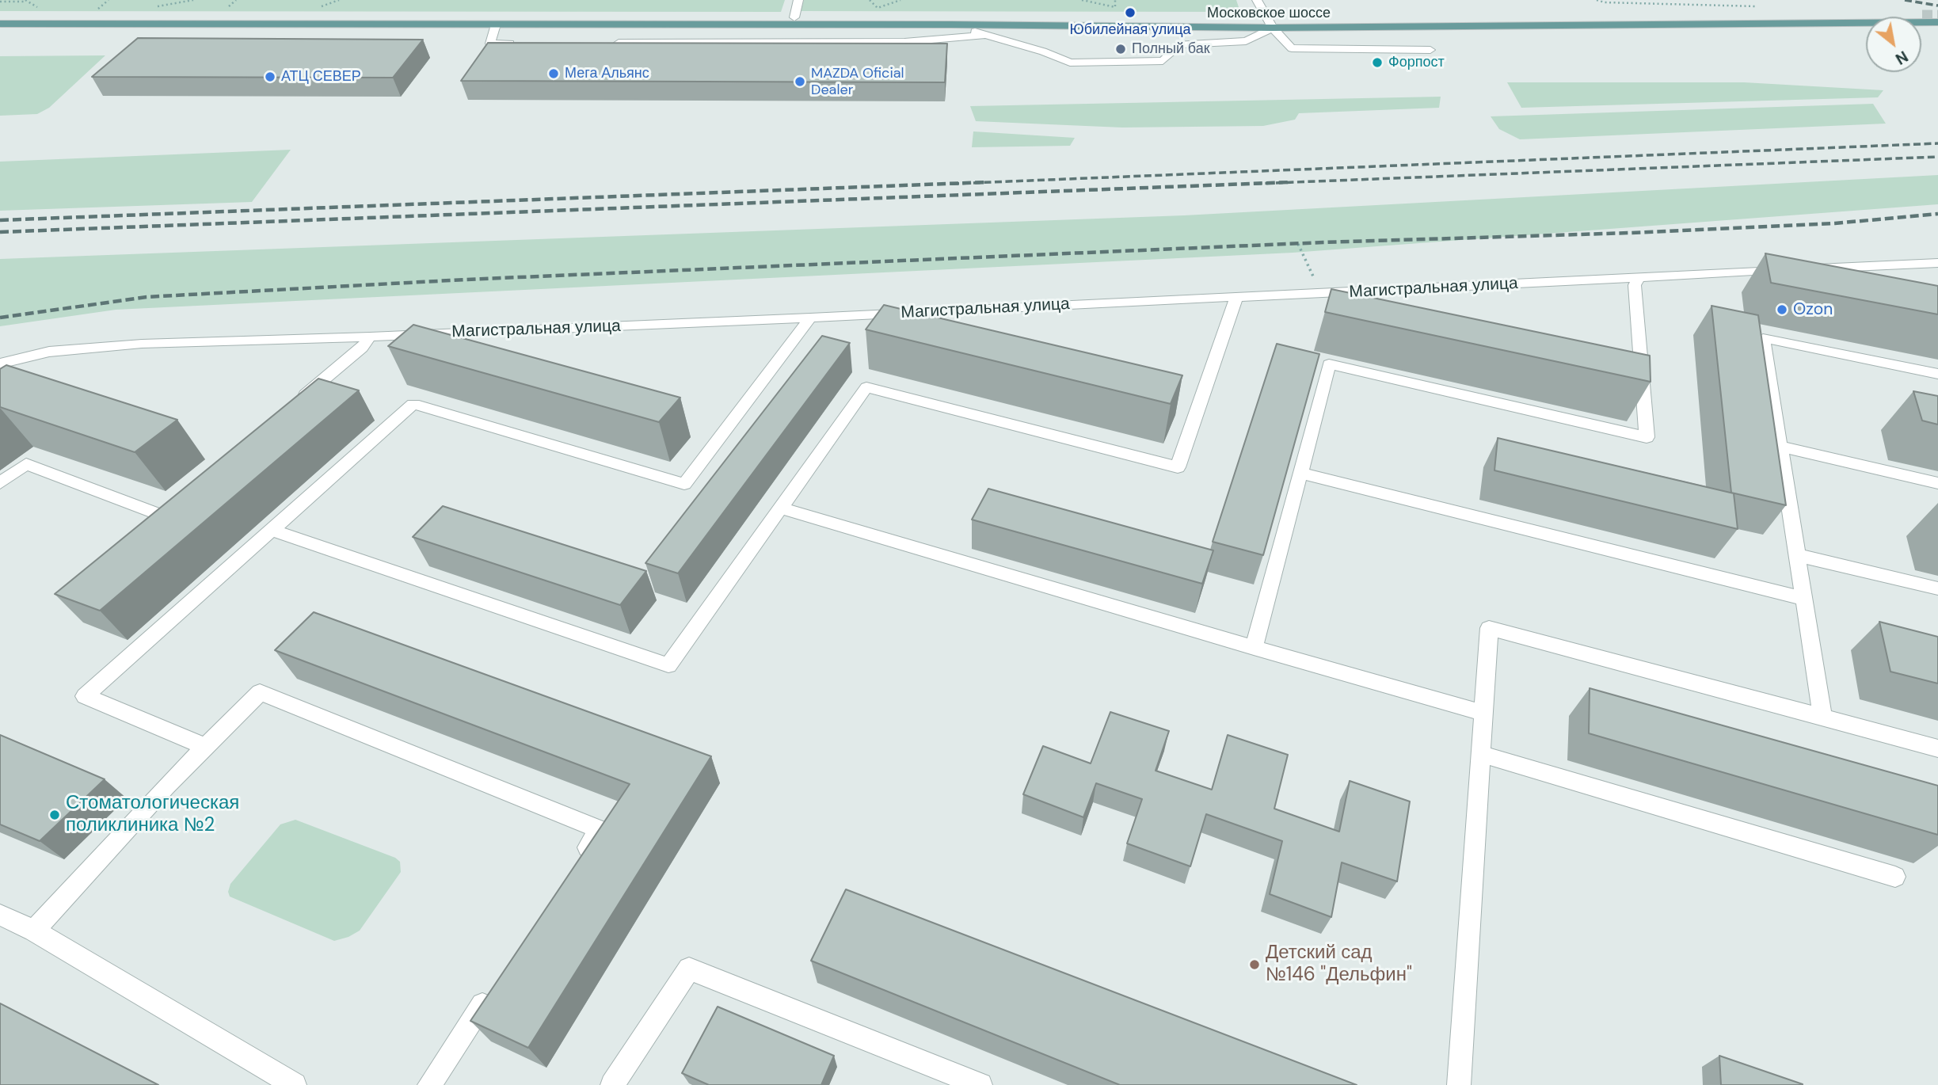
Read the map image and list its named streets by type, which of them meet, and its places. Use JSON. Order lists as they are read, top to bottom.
{
  "streets": {
    "main road": ["Московское шоссе"],
    "street": ["Магистральная улица"]
  },
  "places": [
    "Юбилейная улица",
    "Полный бак",
    "Форпост",
    "Мега Альянс",
    "АТЦ СЕВЕР",
    "MAZDA Oficial Dealer",
    "Ozon",
    "Стоматологическая поликлиника №2",
    "Детский сад №146 \"Дельфин\""
  ],
  "north": "bottom right"
}
